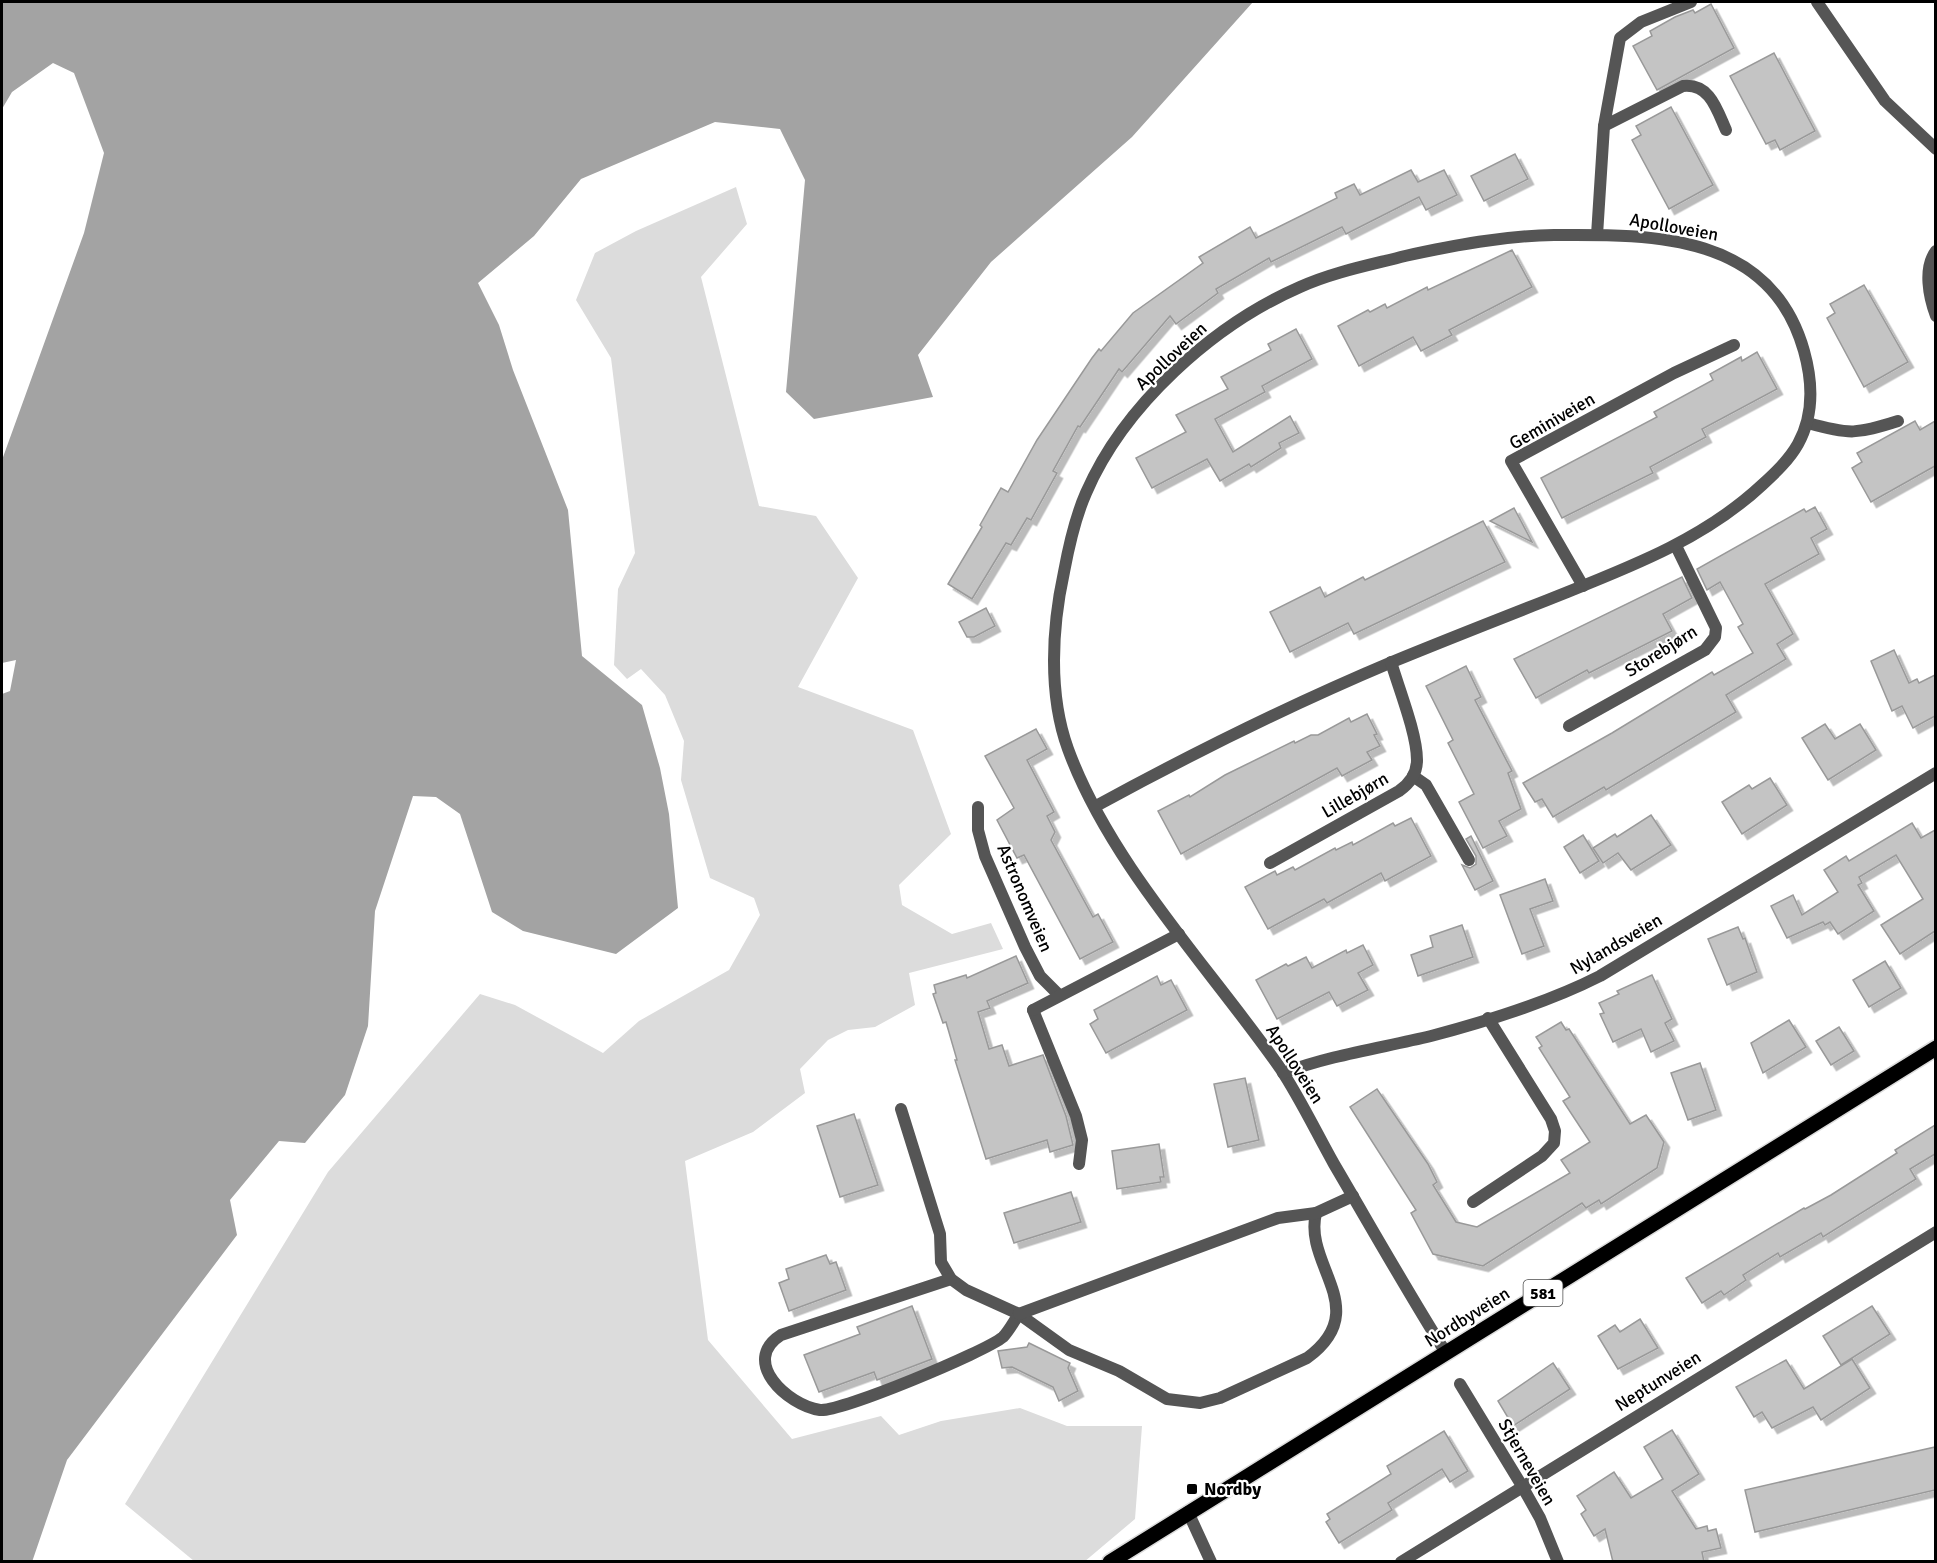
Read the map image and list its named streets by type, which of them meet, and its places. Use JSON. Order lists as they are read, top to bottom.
{
  "streets": {
    "main road": ["581", "Nordbyveien"],
    "street": [
      "Apolloveien",
      "Geminiveien",
      "Storebjørn",
      "Lillebjørn",
      "Astronomveien",
      "Nylandsveien",
      "Neptunveien",
      "Stjerneveien"
    ]
  },
  "crossings": [
    ["Apolloveien", "Geminiveien"],
    ["Apolloveien", "Storebjørn"],
    ["Apolloveien", "Lillebjørn"],
    ["Apolloveien", "Nylandsveien"],
    ["Apolloveien", "Nordbyveien"],
    ["Neptunveien", "Stjerneveien"]
  ],
  "places": {
    "transit": ["Nordby"]
  }
}
